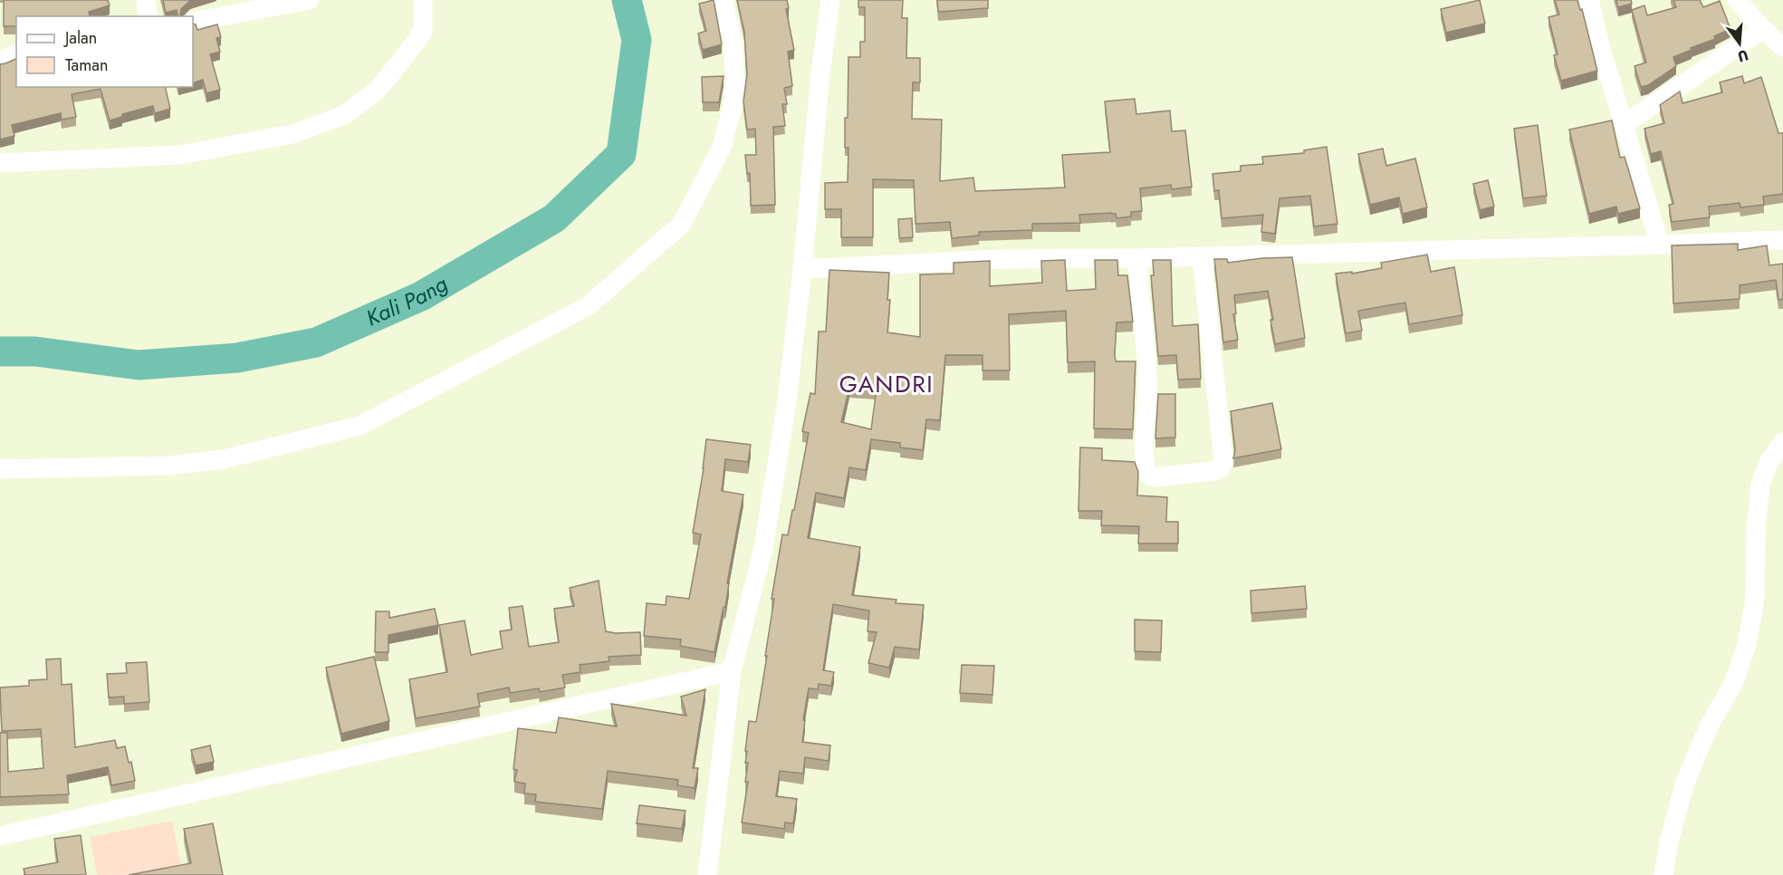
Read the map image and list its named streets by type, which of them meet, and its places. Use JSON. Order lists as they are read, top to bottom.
{
  "districts": ["GANDRI"],
  "water": ["Kali Pang"],
  "legend": ["Jalan", "Taman"],
  "north": "bottom"
}
